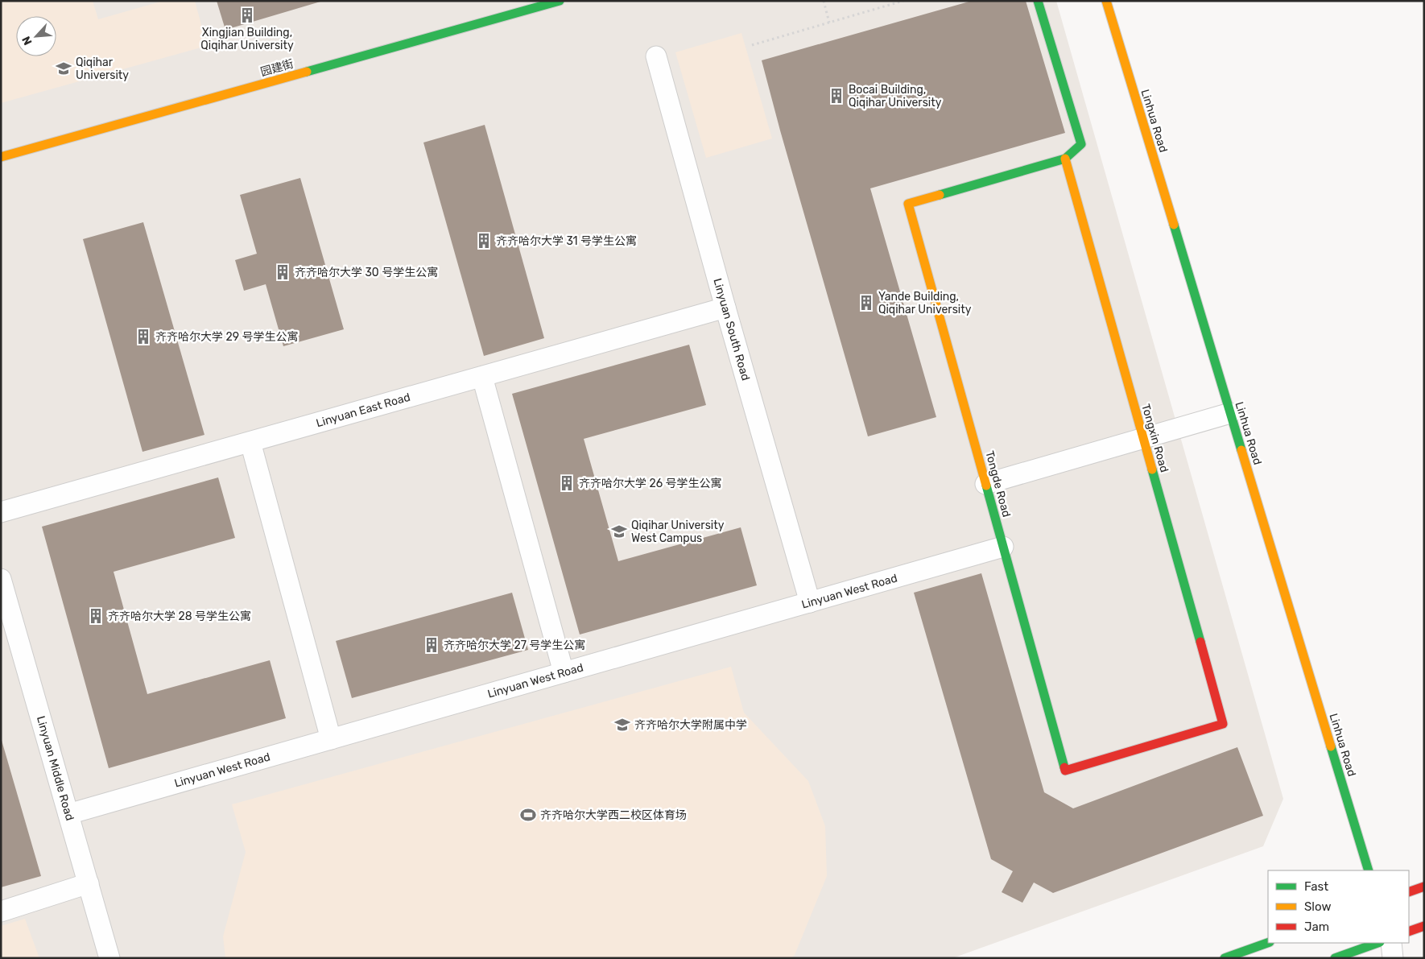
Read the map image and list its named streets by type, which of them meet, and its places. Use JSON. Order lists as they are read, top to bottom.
{
  "streets": {
    "main road": [
      "园建街",
      "Linhua Road",
      "Tongxin Road",
      "Tongde Road"
    ],
    "street": [
      "Linyuan South Road",
      "Linyuan East Road",
      "Linyuan West Road",
      "Linyuan Middle Road"
    ]
  },
  "crossings": [
    ["Linyuan South Road", "Linyuan East Road"],
    ["Linyuan South Road", "Linyuan West Road"],
    ["Tongxin Road", "Tongde Road"],
    ["Tongde Road", "Linyuan West Road"],
    ["Linyuan West Road", "Linyuan Middle Road"]
  ],
  "places": {
    "building": [
      "Xingjian Building, Qiqihar University",
      "Bocai Building, Qiqihar University",
      "齐齐哈尔大学 31 号学生公寓",
      "齐齐哈尔大学 30 号学生公寓",
      "Yande Building, Qiqihar University",
      "齐齐哈尔大学 29 号学生公寓",
      "齐齐哈尔大学 26 号学生公寓",
      "齐齐哈尔大学 28 号学生公寓",
      "齐齐哈尔大学 27 号学生公寓"
    ],
    "school or university": ["Qiqihar University", "Qiqihar University West Campus", "齐齐哈尔大学附属中学"],
    "sports": ["齐齐哈尔大学西二校区体育场"]
  },
  "legend": ["Fast", "Slow", "Jam"],
  "north": "bottom left"
}
